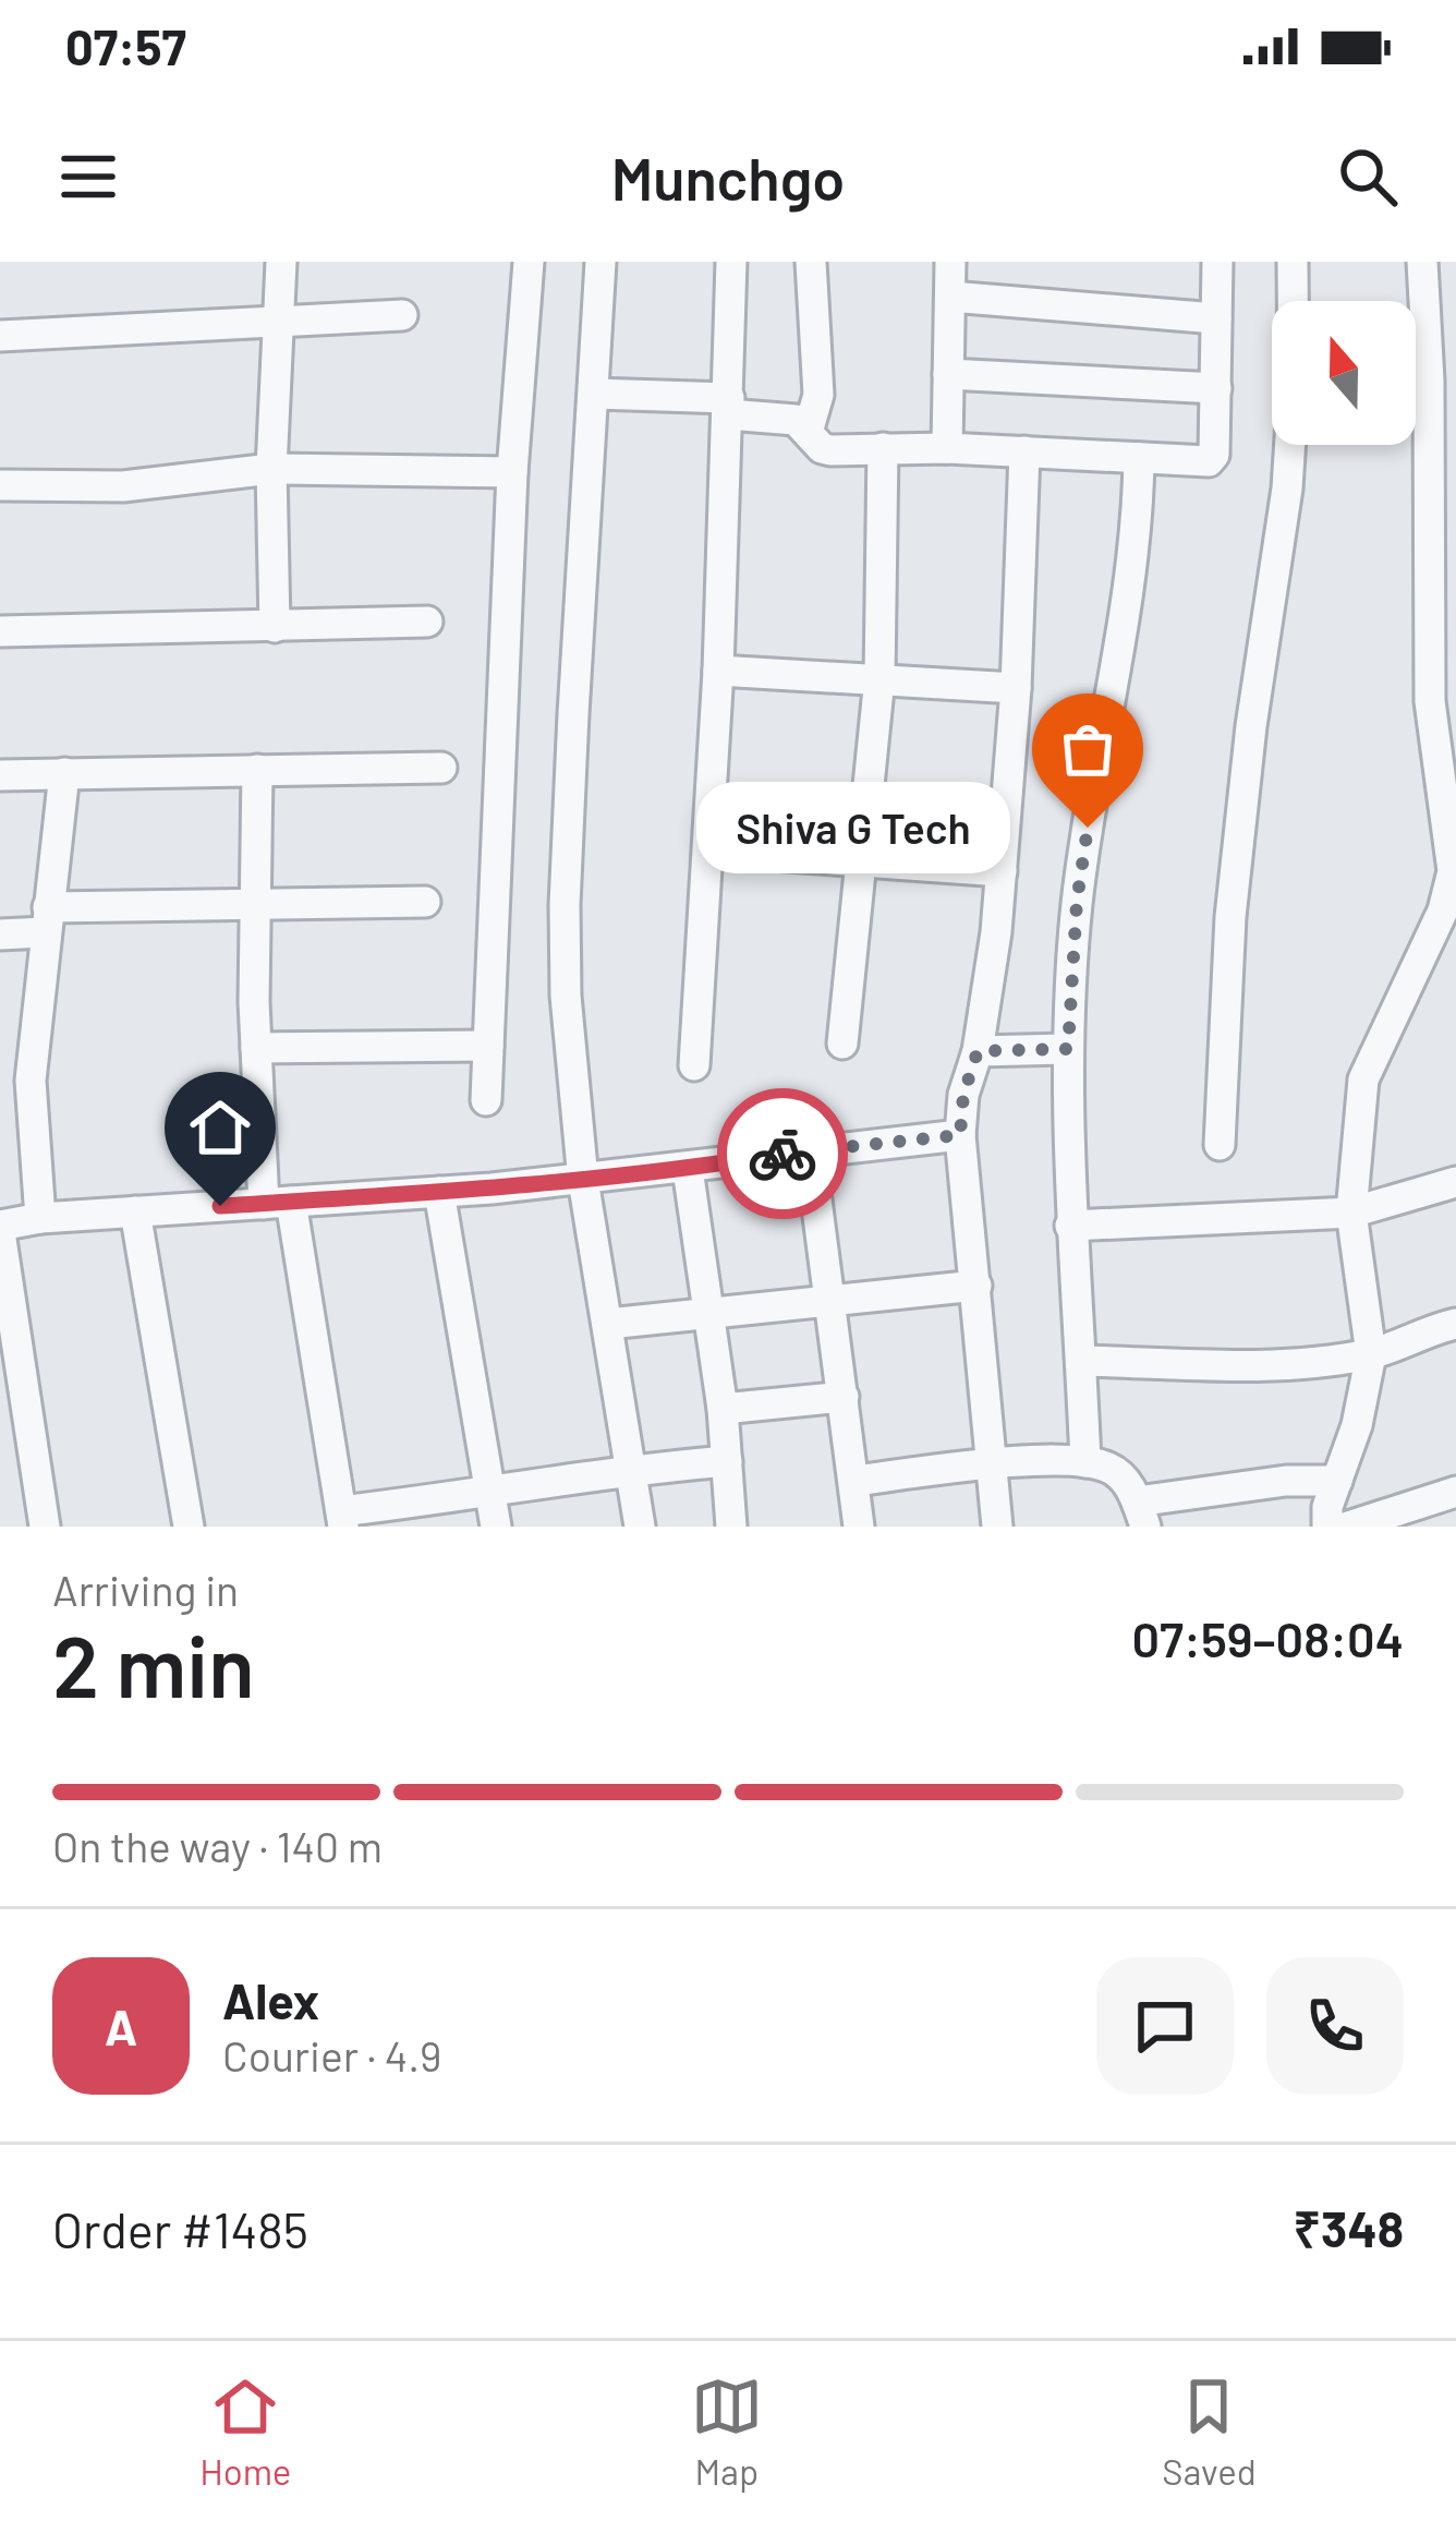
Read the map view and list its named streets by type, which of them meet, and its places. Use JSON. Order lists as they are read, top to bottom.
{
  "places": ["Shiva G Tech"],
  "north": "top",
  "page": {
    "status": "07:57",
    "header": "Munchgo",
    "bubble": "Shiva G Tech",
    "heading": ["2 min", "Arriving in", "07:59–08:04"],
    "panel": [
      "Alex",
      "Courier · 4.9",
      "Order #1485",
      "₹348"
    ],
    "bar": "On the way · 140 m",
    "round": "A",
    "tabs": ["Home", "Map", "Saved"]
  }
}
